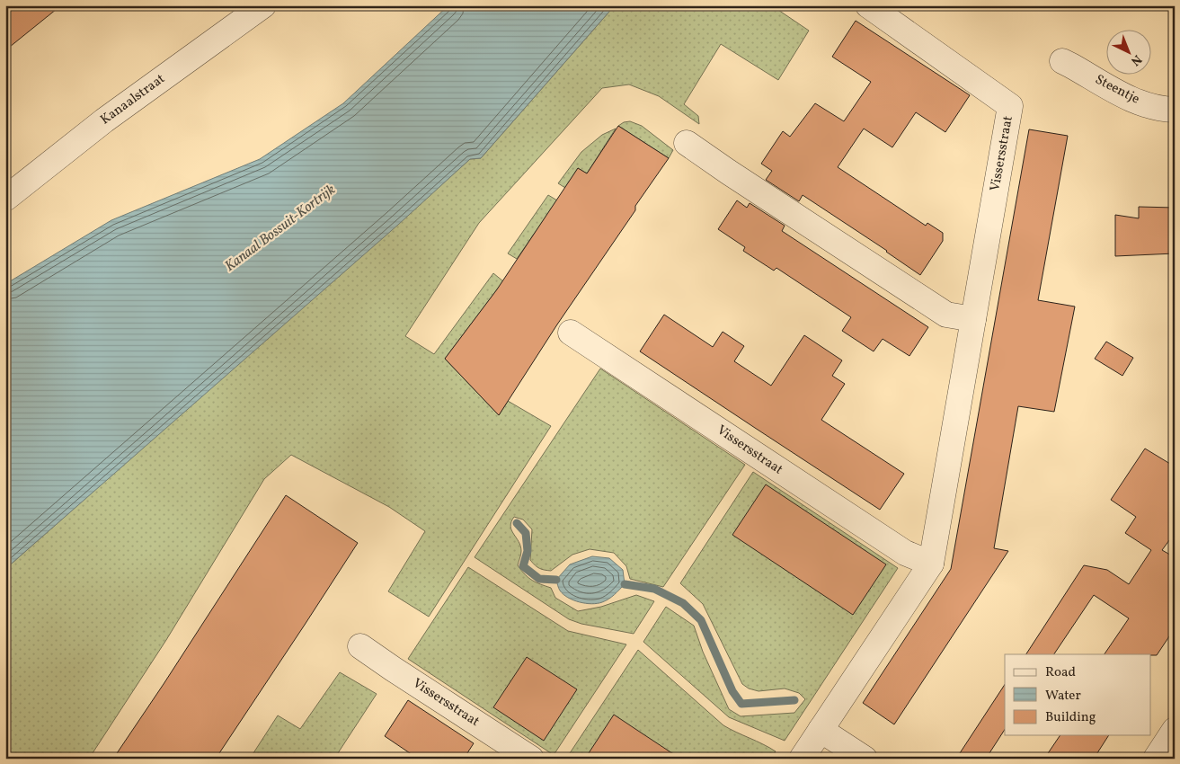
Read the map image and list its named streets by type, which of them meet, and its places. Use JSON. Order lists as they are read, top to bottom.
{
  "streets": {
    "street": ["Steentje", "Kanaalstraat", "Vissersstraat"]
  },
  "water": ["Kanaal Bossuit-Kortrijk"],
  "legend": ["Road", "Water", "Building"],
  "north": "bottom right"
}
